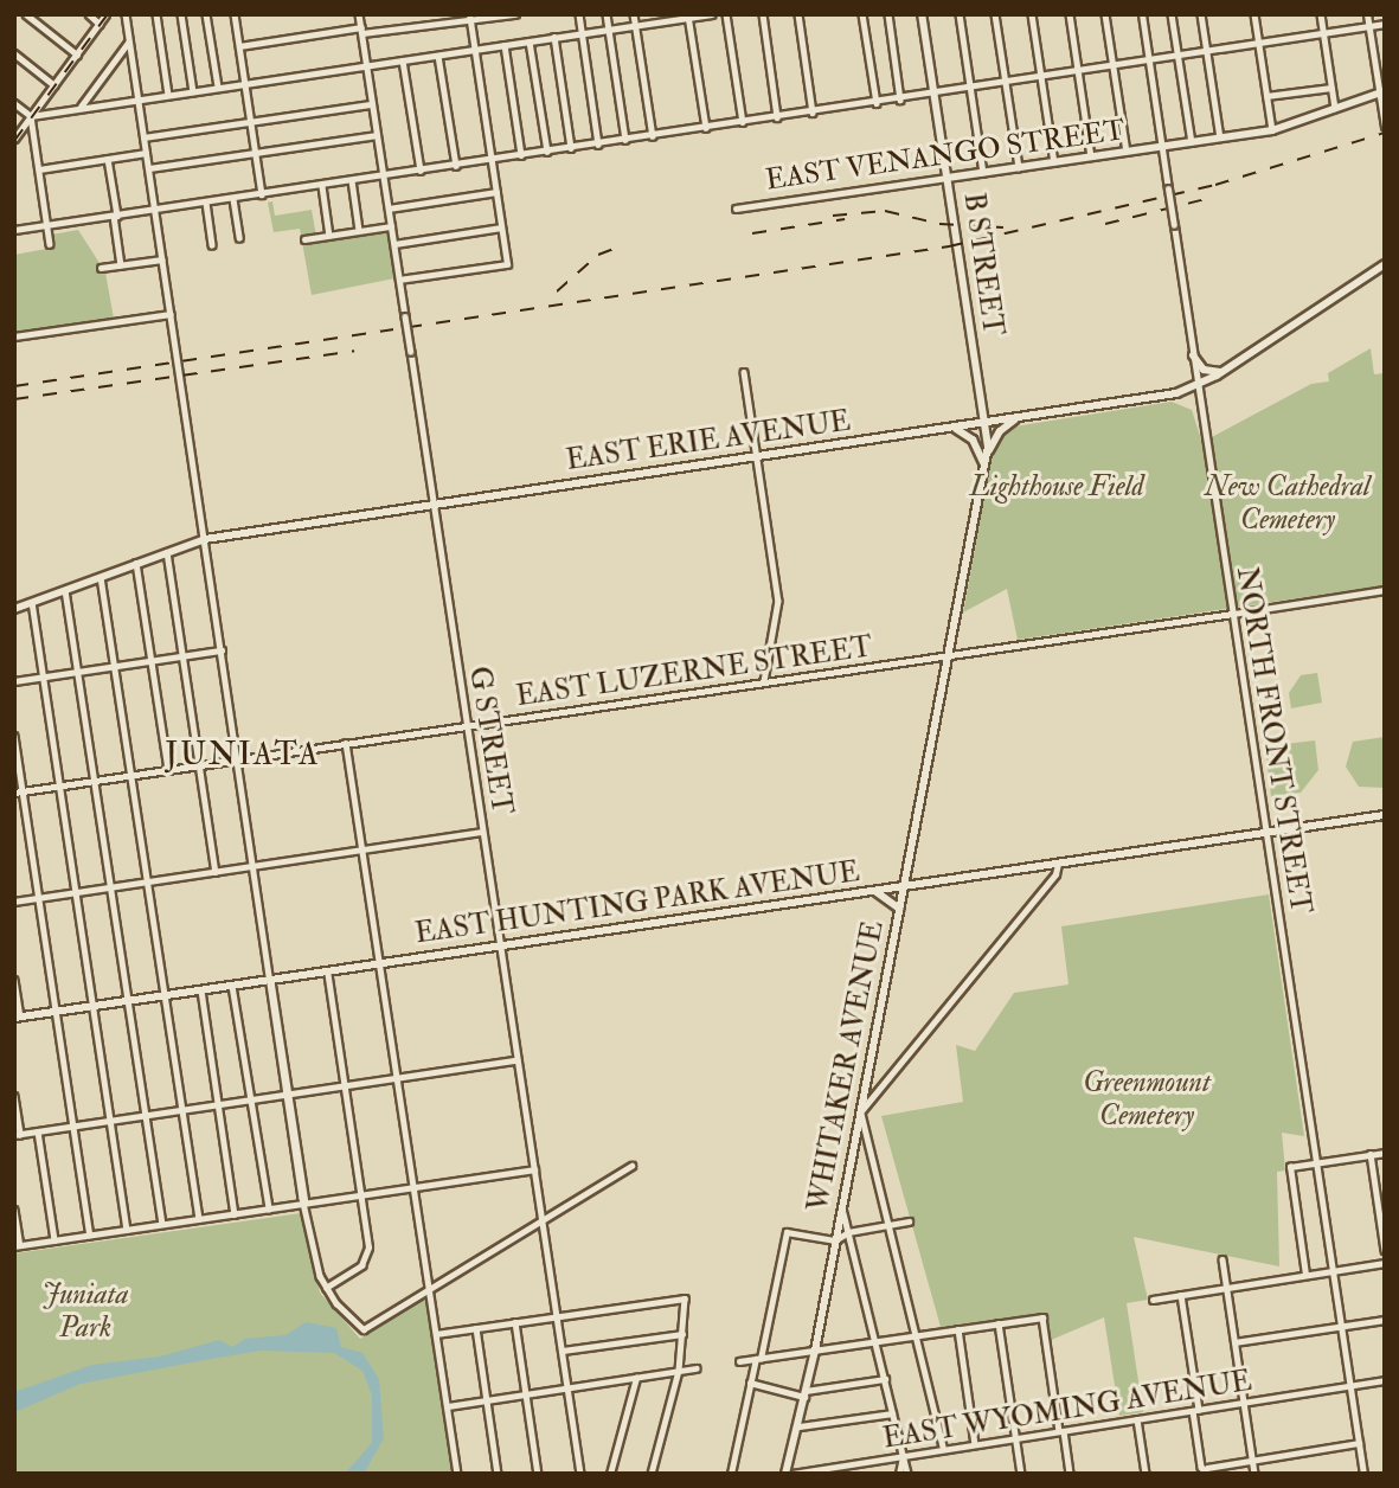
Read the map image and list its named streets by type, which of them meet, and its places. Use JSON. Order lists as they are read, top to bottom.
{
  "streets": {
    "main road": [
      "EAST VENANGO STREET",
      "B STREET",
      "EAST ERIE AVENUE",
      "EAST HUNTING PARK AVENUE",
      "WHITAKER AVENUE"
    ],
    "street": [
      "EAST LUZERNE STREET",
      "G STREET",
      "NORTH FRONT STREET",
      "EAST WYOMING AVENUE"
    ]
  },
  "crossings": [
    ["EAST VENANGO STREET", "B STREET"],
    ["EAST VENANGO STREET", "NORTH FRONT STREET"],
    ["B STREET", "EAST ERIE AVENUE"],
    ["B STREET", "WHITAKER AVENUE"],
    ["EAST ERIE AVENUE", "G STREET"],
    ["EAST ERIE AVENUE", "NORTH FRONT STREET"],
    ["EAST ERIE AVENUE", "WHITAKER AVENUE"],
    ["EAST LUZERNE STREET", "G STREET"],
    ["EAST LUZERNE STREET", "NORTH FRONT STREET"],
    ["EAST LUZERNE STREET", "WHITAKER AVENUE"],
    ["G STREET", "EAST HUNTING PARK AVENUE"],
    ["NORTH FRONT STREET", "EAST HUNTING PARK AVENUE"],
    ["NORTH FRONT STREET", "EAST WYOMING AVENUE"],
    ["EAST HUNTING PARK AVENUE", "WHITAKER AVENUE"],
    ["WHITAKER AVENUE", "EAST WYOMING AVENUE"]
  ],
  "districts": ["JUNIATA"],
  "parks": [
    "Lighthouse Field",
    "New Cathedral Cemetery",
    "Greenmount Cemetery",
    "Juniata Park"
  ]
}
